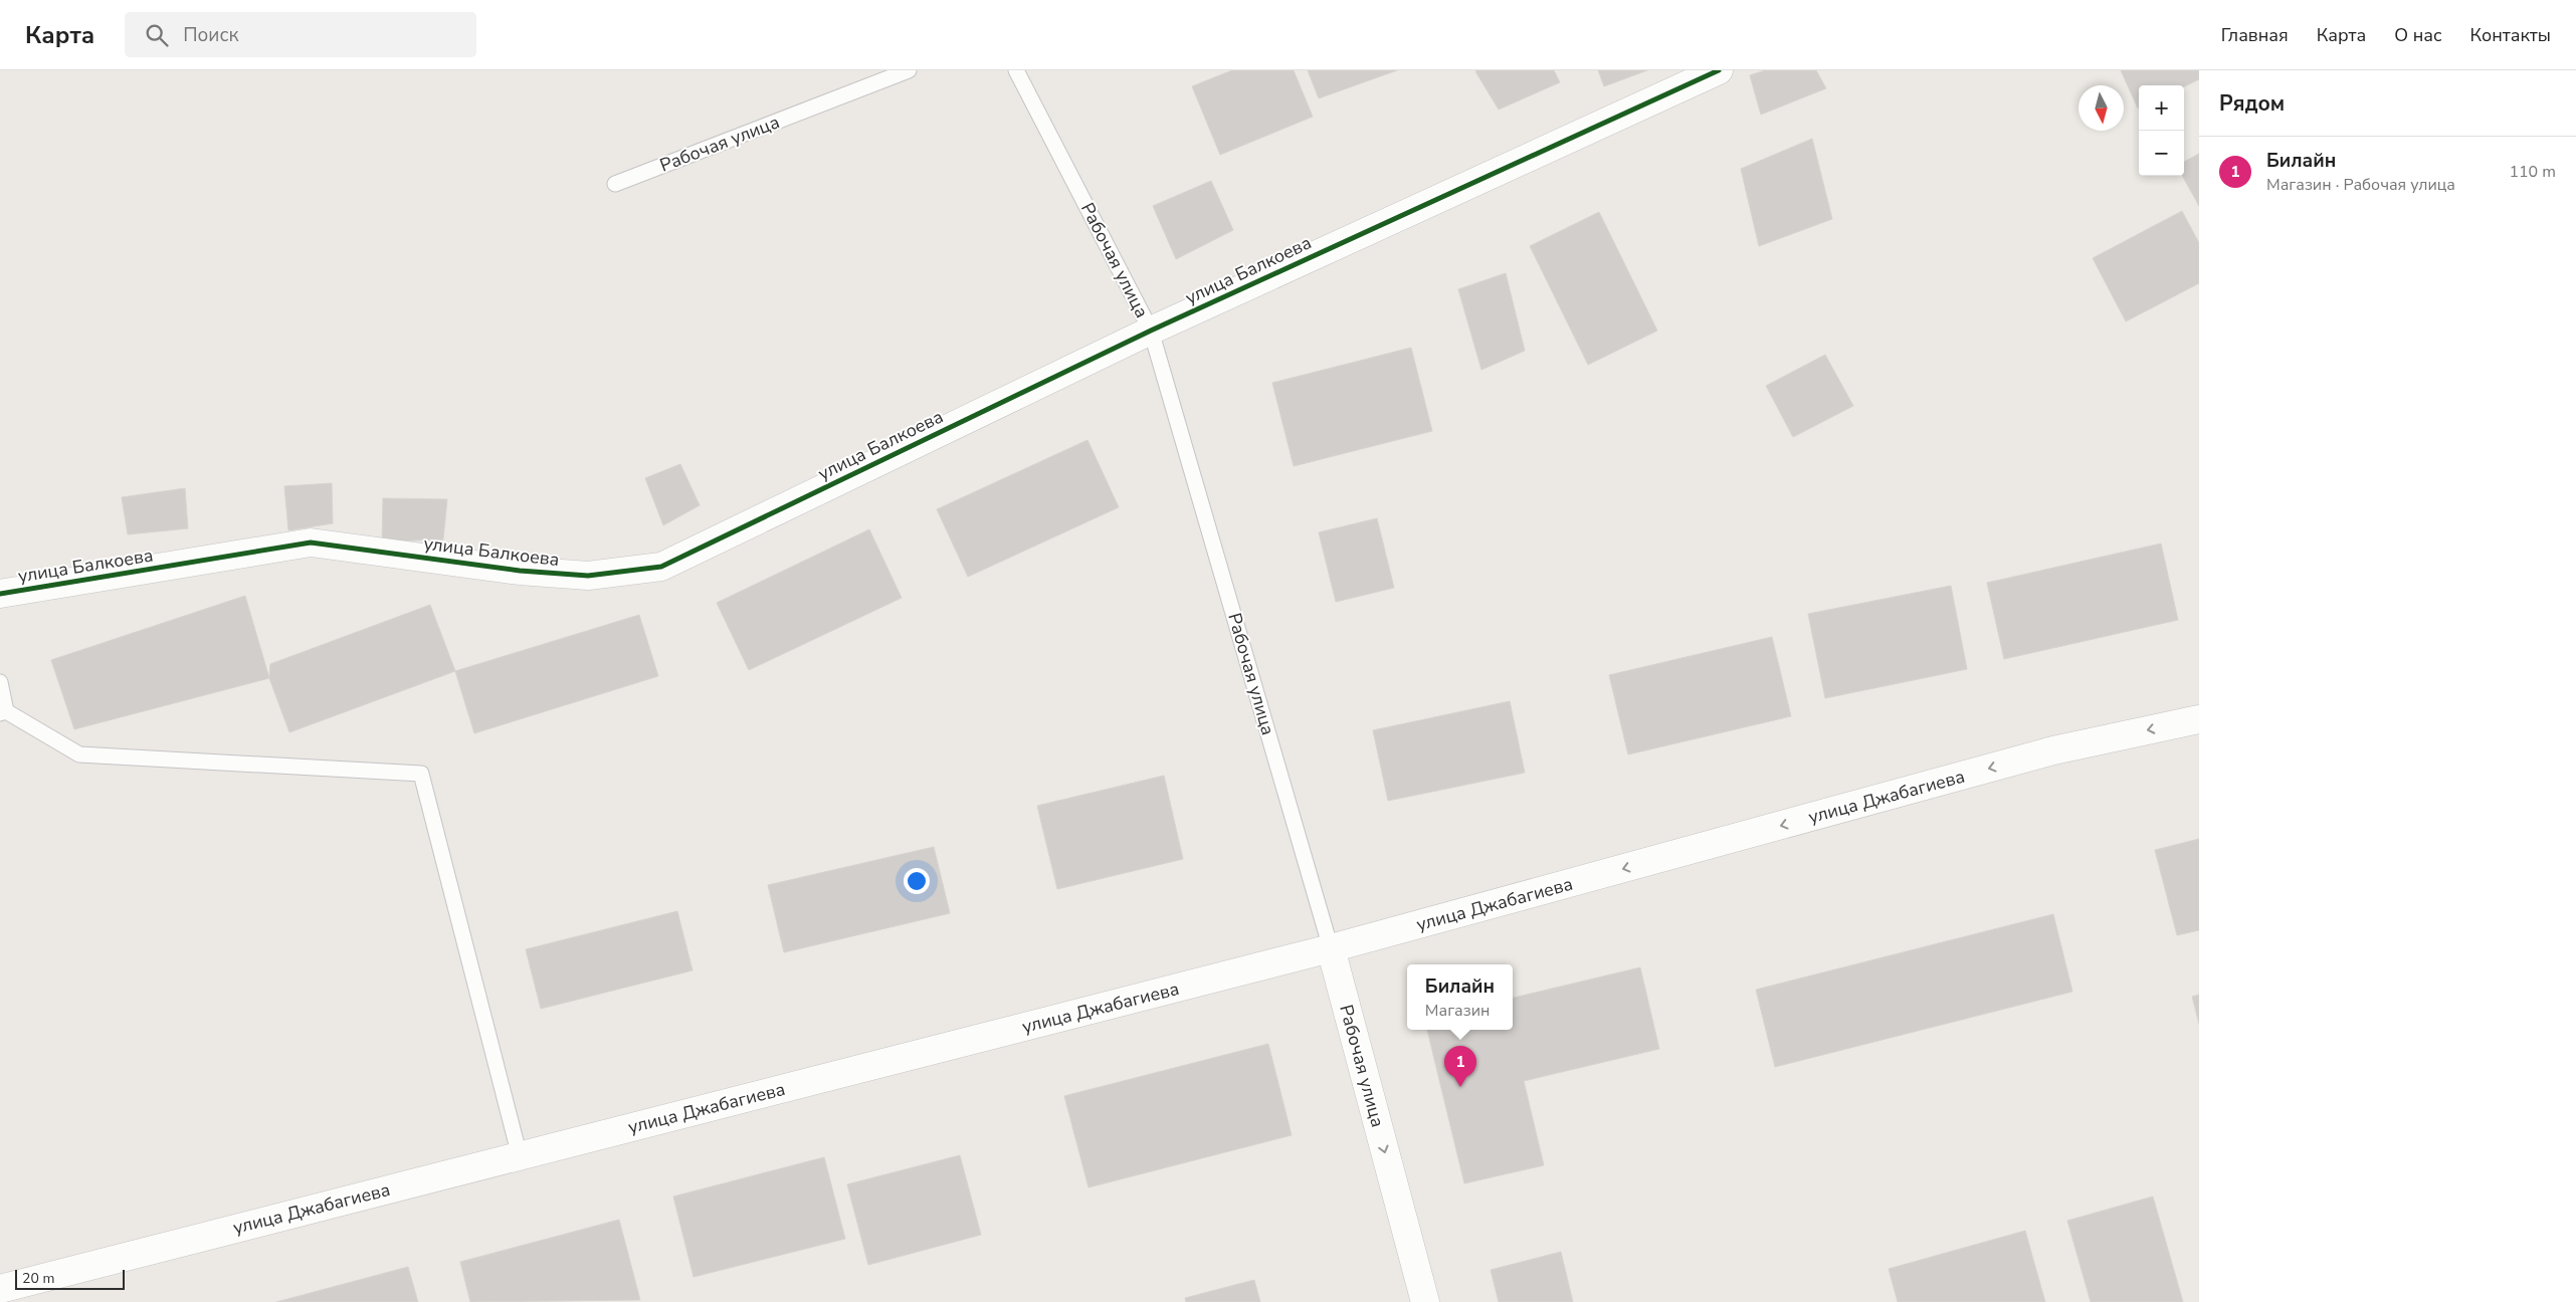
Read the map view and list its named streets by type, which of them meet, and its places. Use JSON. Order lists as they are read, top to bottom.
{
  "streets": {
    "main road": ["Рабочая улица", "улица Балкоева", "улица Джабагиева"]
  },
  "crossings": [
    ["Рабочая улица", "улица Балкоева"],
    ["Рабочая улица", "улица Джабагиева"]
  ],
  "one_way": ["улица Джабагиева"],
  "scale_bar": "20 m",
  "north": "bottom",
  "page": {
    "header": "Карта",
    "search": "Поиск",
    "nav": [
      "Главная",
      "Карта",
      "О нас",
      "Контакты"
    ],
    "heading": "Рядом",
    "map_buttons": ["+", "−"],
    "list": [
      {
        "mark": "1",
        "name": "Билайн",
        "note": "Магазин · Рабочая улица",
        "value": "110 m"
      }
    ],
    "popup": ["Билайн", "Магазин"],
    "pins": "1",
    "scale": "20 m"
  }
}
